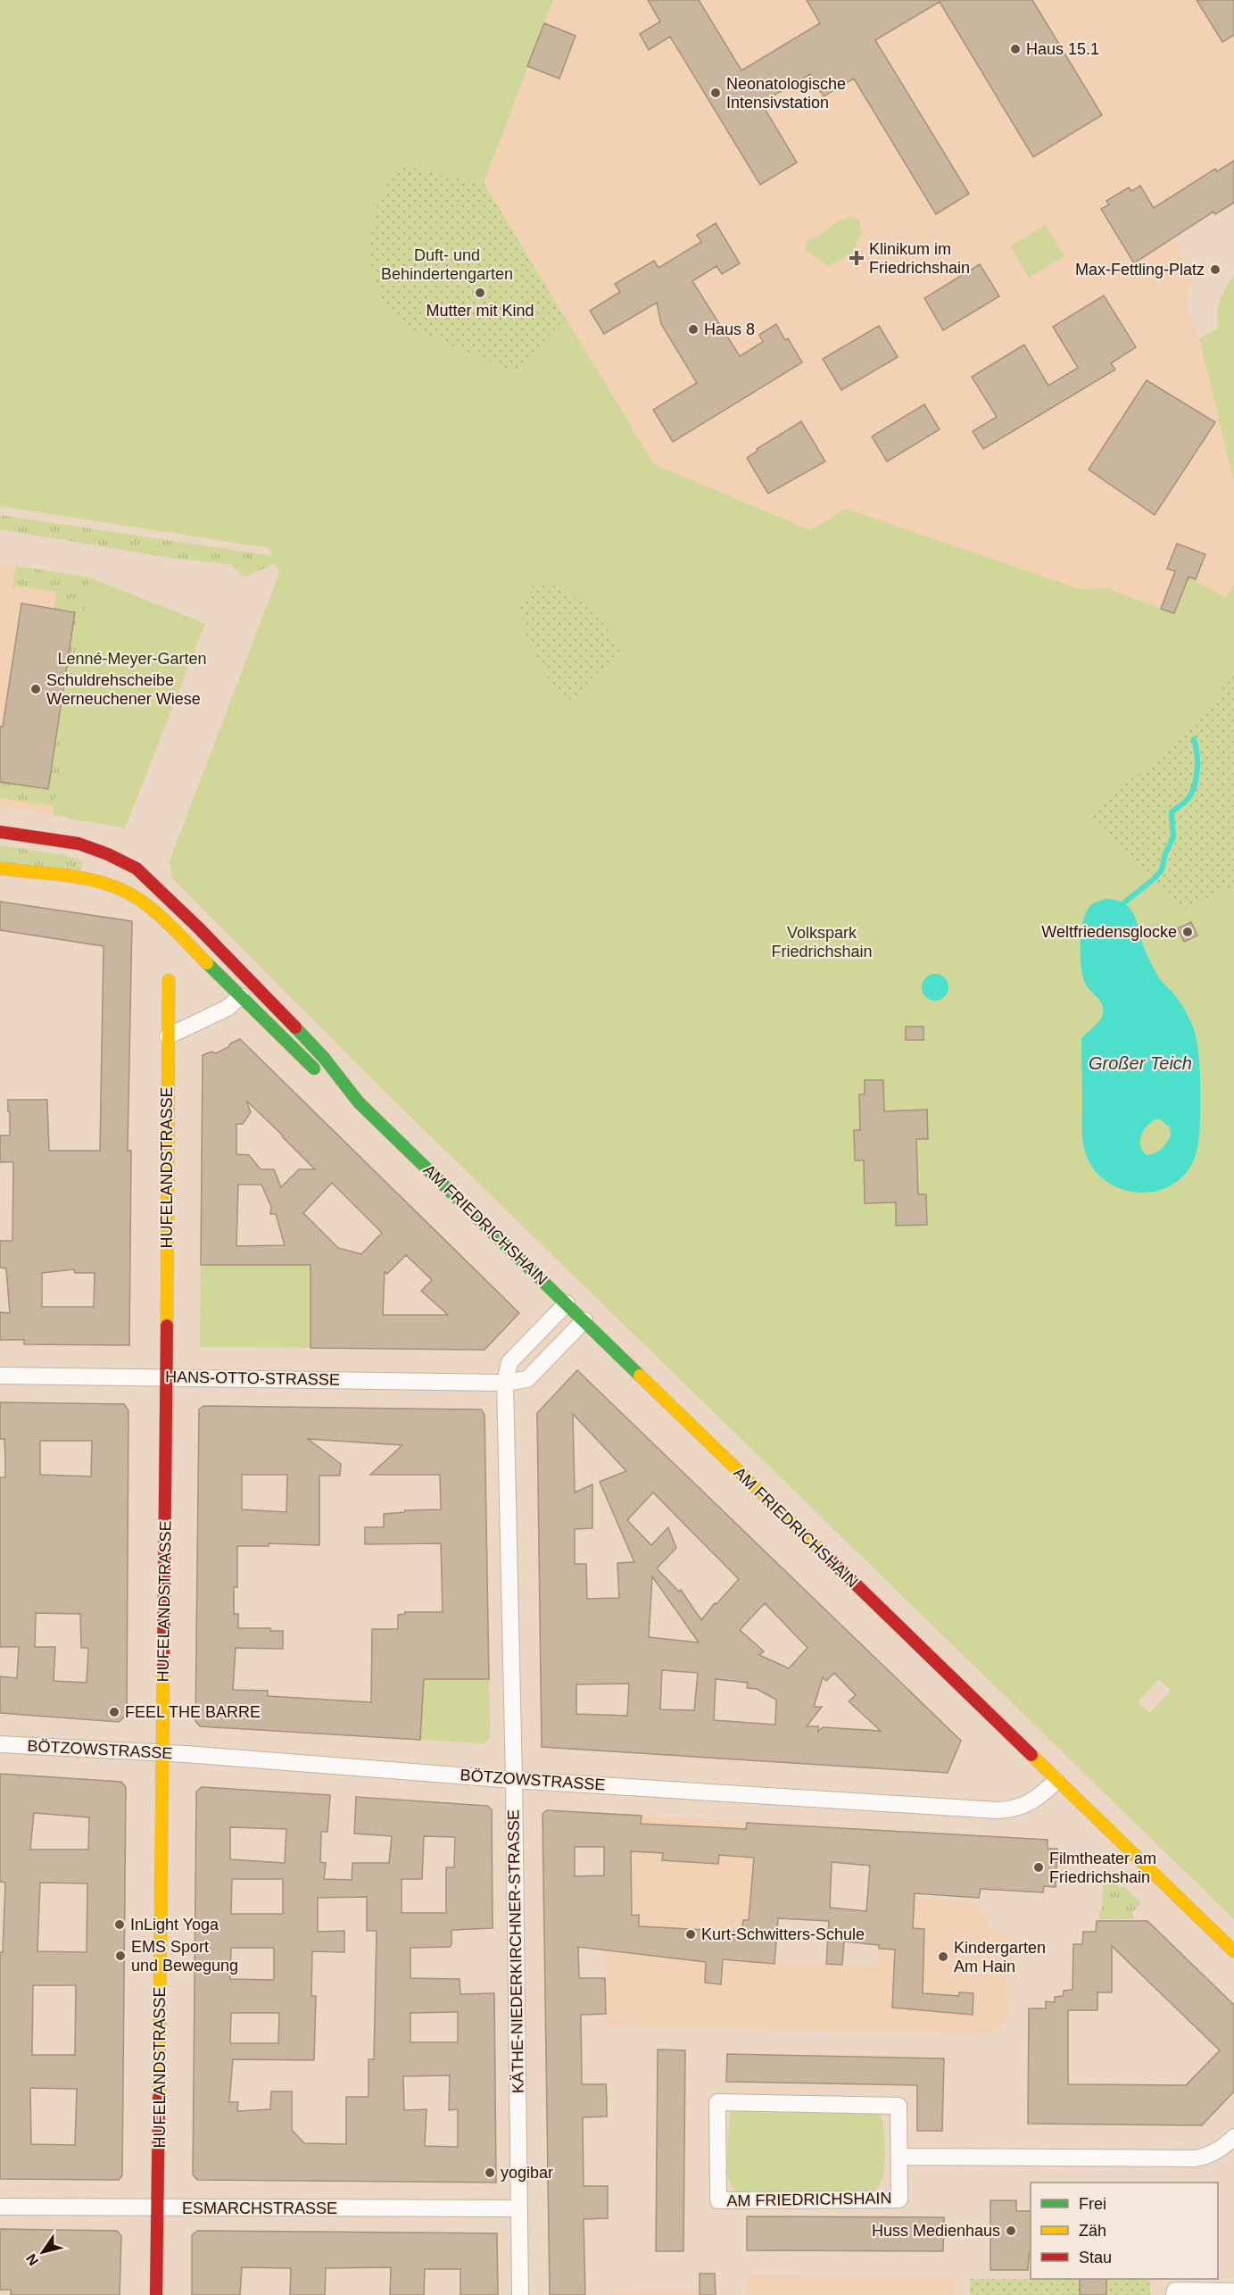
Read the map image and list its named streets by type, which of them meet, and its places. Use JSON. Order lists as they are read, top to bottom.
{
  "streets": {
    "street": [
      "HUFELANDSTRASSE",
      "AM FRIEDRICHSHAIN",
      "HANS-OTTO-STRASSE",
      "BÖTZOWSTRASSE",
      "KÄTHE-NIEDERKIRCHNER-STRASSE",
      "ESMARCHSTRASSE"
    ]
  },
  "crossings": [
    ["HUFELANDSTRASSE", "HANS-OTTO-STRASSE"],
    ["HUFELANDSTRASSE", "BÖTZOWSTRASSE"],
    ["HUFELANDSTRASSE", "ESMARCHSTRASSE"],
    ["AM FRIEDRICHSHAIN", "BÖTZOWSTRASSE"],
    ["AM FRIEDRICHSHAIN", "KÄTHE-NIEDERKIRCHNER-STRASSE"],
    ["HANS-OTTO-STRASSE", "KÄTHE-NIEDERKIRCHNER-STRASSE"],
    ["BÖTZOWSTRASSE", "KÄTHE-NIEDERKIRCHNER-STRASSE"],
    ["KÄTHE-NIEDERKIRCHNER-STRASSE", "ESMARCHSTRASSE"]
  ],
  "water": ["Großer Teich"],
  "parks": ["Duft- und Behindertengarten", "Lenné-Meyer-Garten", "Volkspark Friedrichshain"],
  "places": {
    "other": [
      "Haus 15.1",
      "Neonatologische Intensivstation",
      "Max-Fettling-Platz",
      "Mutter mit Kind",
      "Haus 8",
      "Schuldrehscheibe Werneuchener Wiese",
      "Weltfriedensglocke",
      "FEEL THE BARRE",
      "Filmtheater am Friedrichshain",
      "InLight Yoga",
      "Kurt-Schwitters-Schule",
      "EMS Sport und Bewegung",
      "Kindergarten Am Hain",
      "yogibar",
      "Huss Medienhaus"
    ],
    "health": ["Klinikum im Friedrichshain"]
  },
  "legend": ["Frei", "Zäh", "Stau"],
  "north": "bottom left"
}
